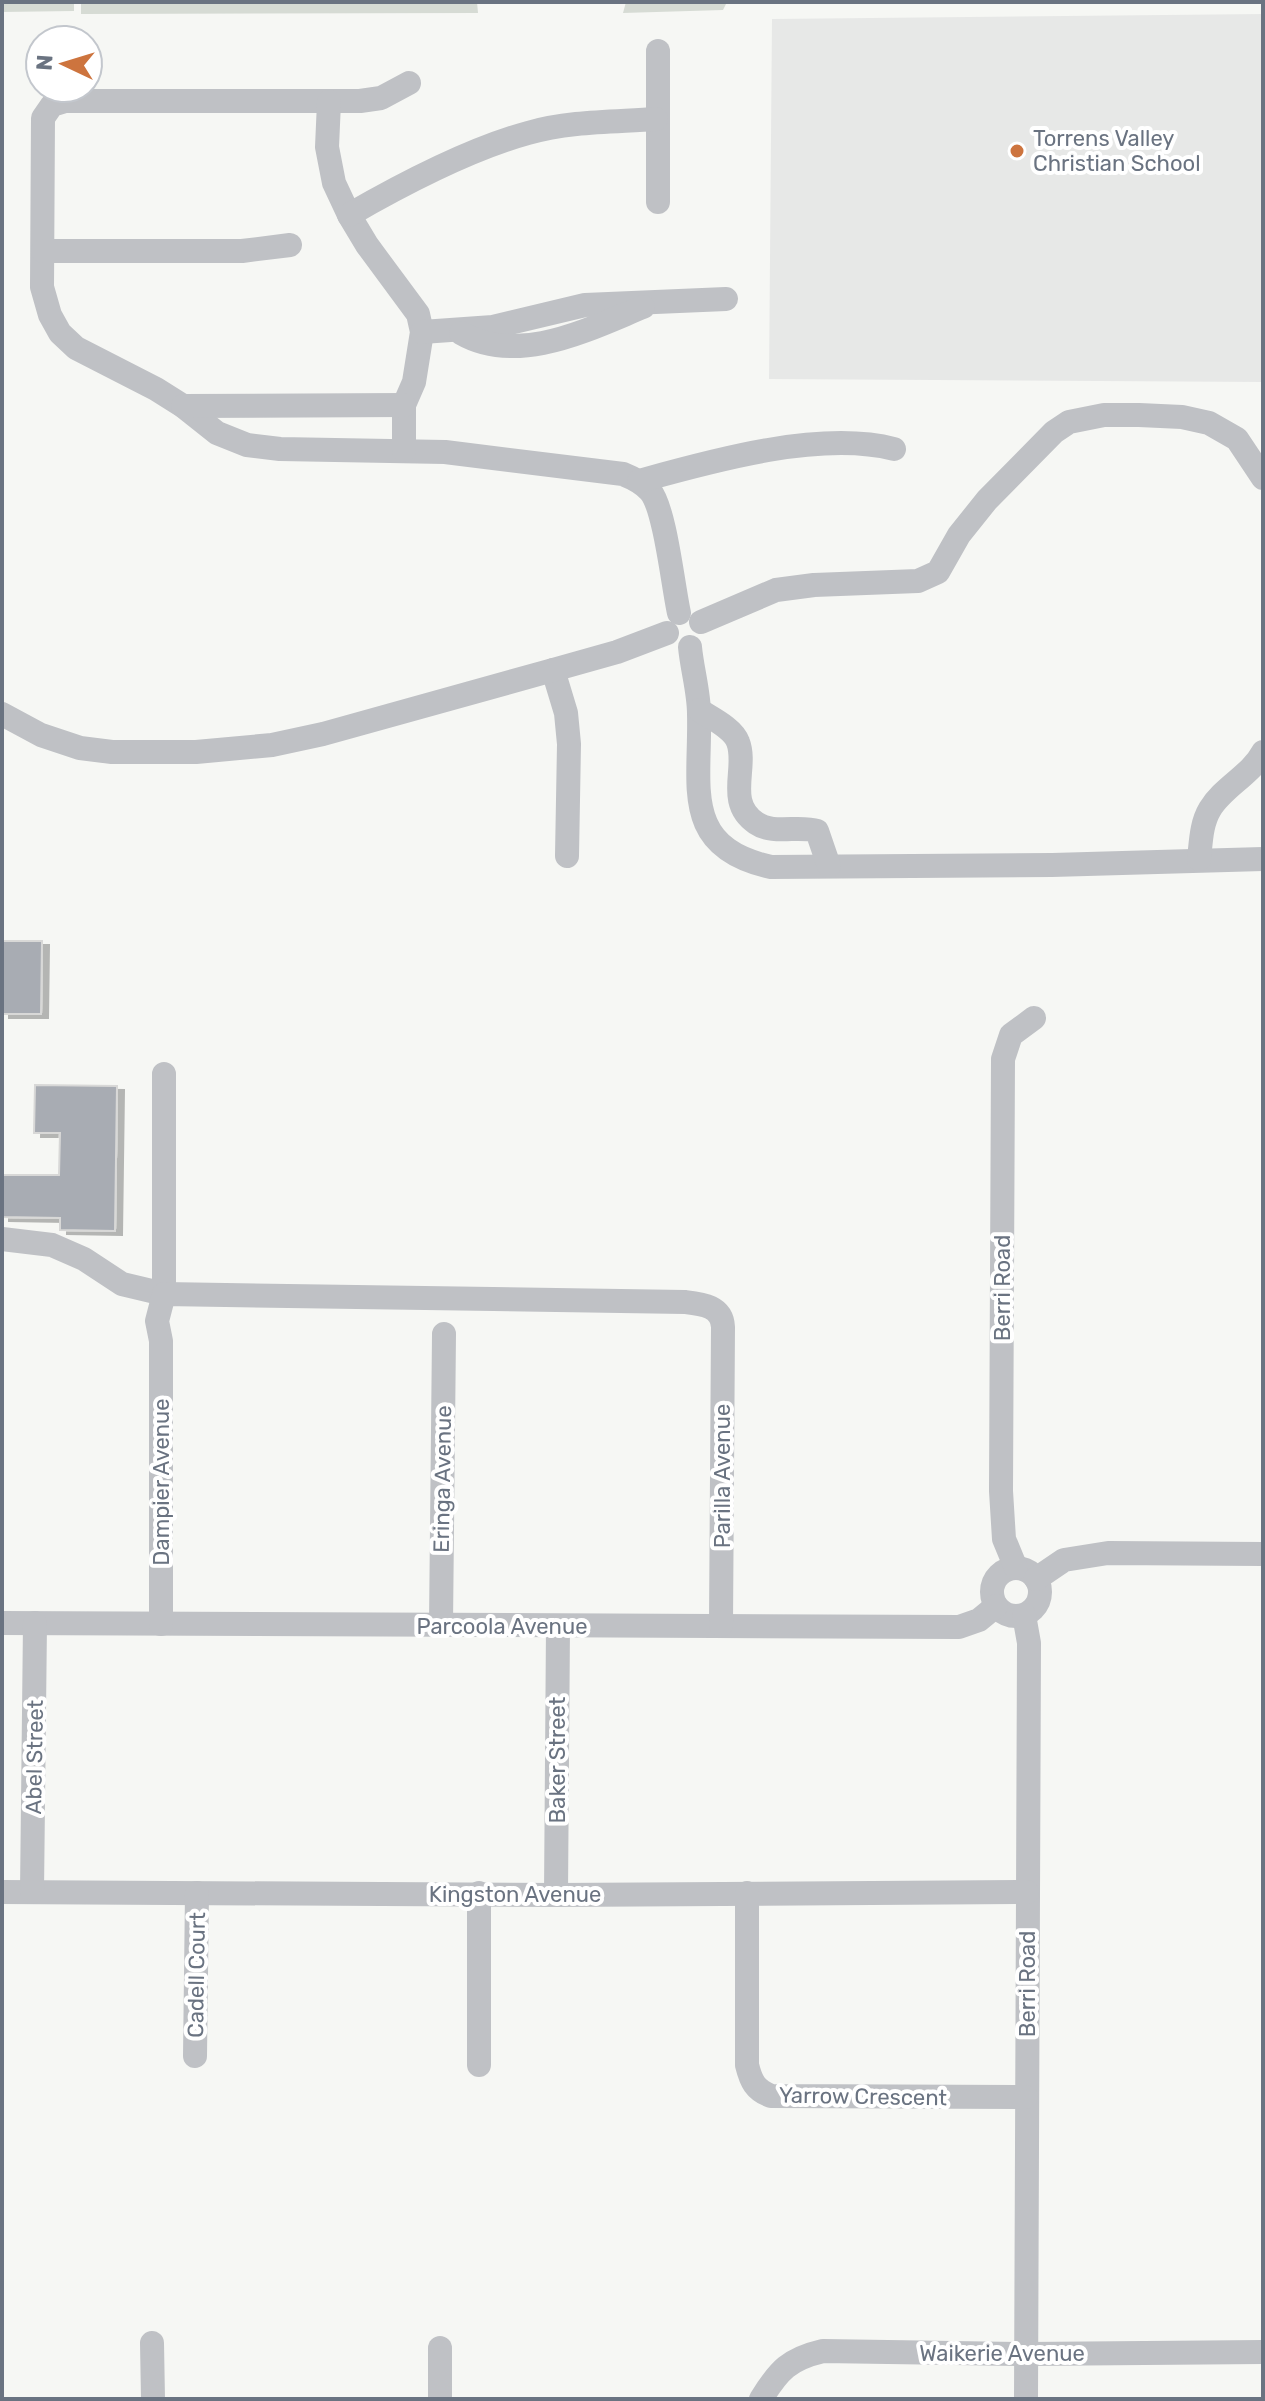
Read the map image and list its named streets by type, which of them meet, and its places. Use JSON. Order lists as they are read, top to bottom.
{
  "streets": {
    "street": [
      "Berri Road",
      "Parilla Avenue",
      "Eringa Avenue",
      "Dampier Avenue",
      "Parcoola Avenue",
      "Abel Street",
      "Baker Street",
      "Kingston Avenue",
      "Cadell Court",
      "Yarrow Crescent",
      "Waikerie Avenue"
    ]
  },
  "crossings": [
    ["Berri Road", "Parcoola Avenue"],
    ["Berri Road", "Kingston Avenue"],
    ["Berri Road", "Yarrow Crescent"],
    ["Berri Road", "Waikerie Avenue"],
    ["Parilla Avenue", "Dampier Avenue"],
    ["Parilla Avenue", "Parcoola Avenue"],
    ["Eringa Avenue", "Parcoola Avenue"],
    ["Dampier Avenue", "Parcoola Avenue"],
    ["Parcoola Avenue", "Abel Street"],
    ["Parcoola Avenue", "Baker Street"],
    ["Abel Street", "Kingston Avenue"],
    ["Baker Street", "Kingston Avenue"],
    ["Kingston Avenue", "Cadell Court"],
    ["Kingston Avenue", "Yarrow Crescent"]
  ],
  "places": ["Torrens Valley Christian School"],
  "north": "left"
}
